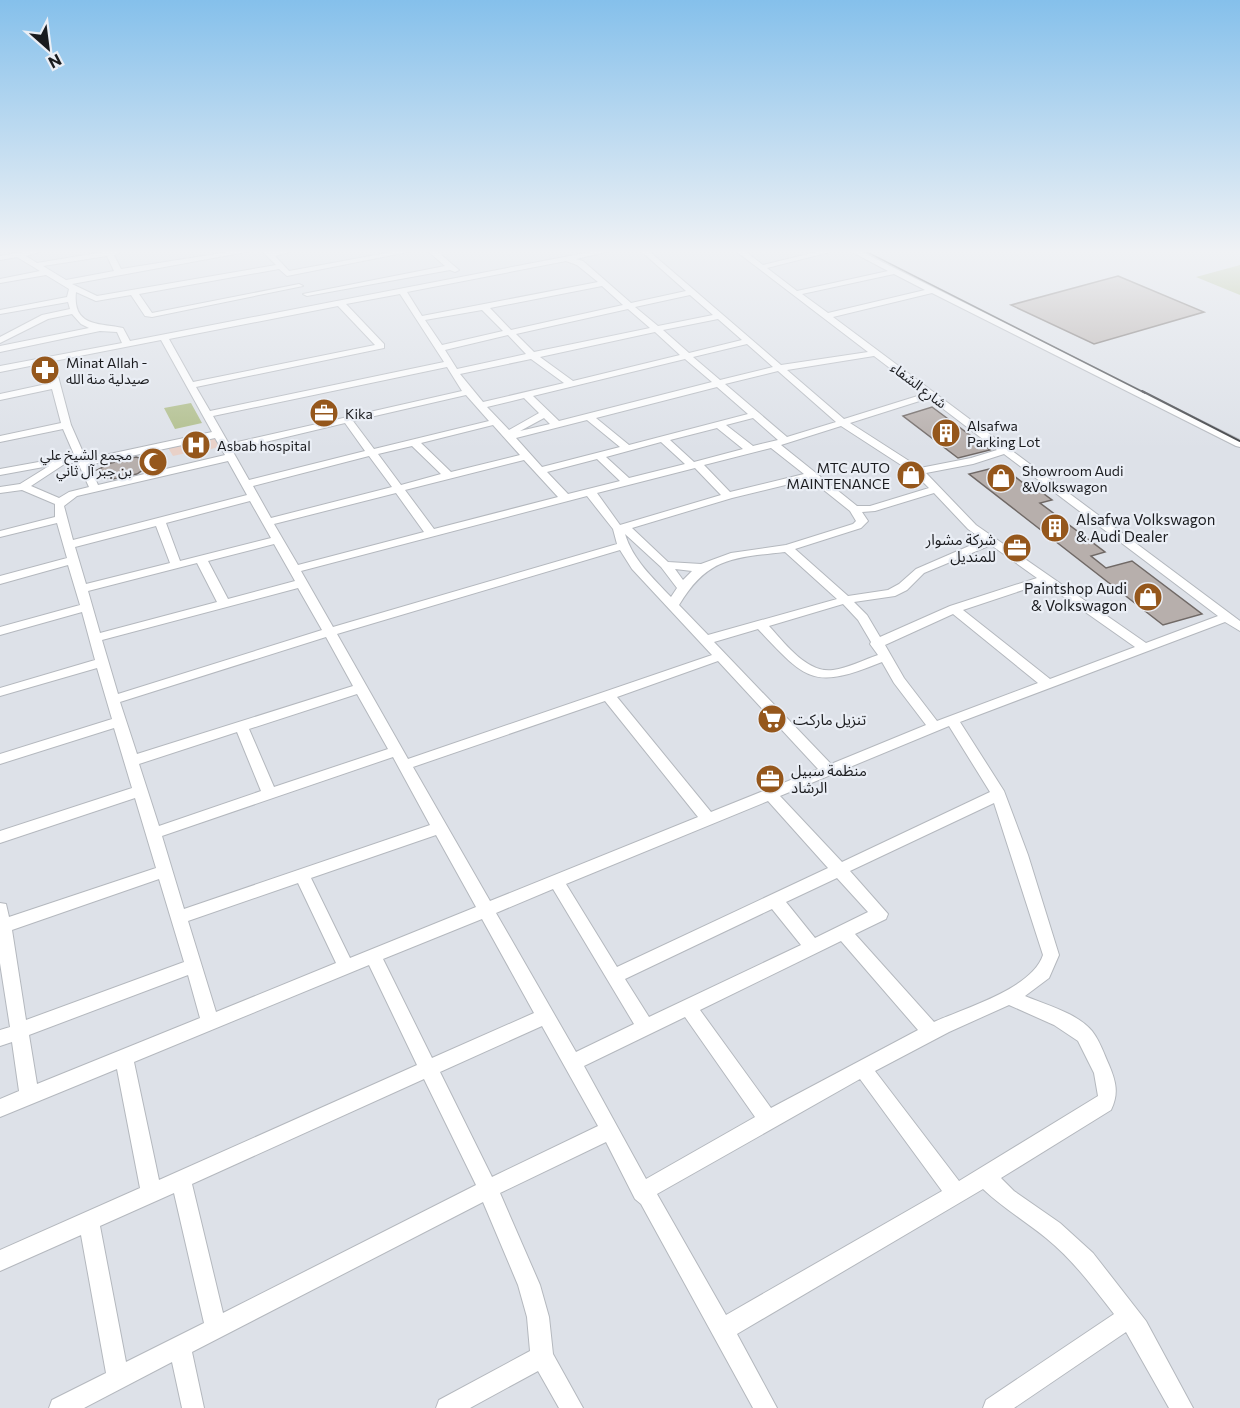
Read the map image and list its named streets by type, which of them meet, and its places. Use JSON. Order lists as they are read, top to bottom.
{
  "streets": {
    "street": ["شارع الشفاء"]
  },
  "places": {
    "pharmacy": ["Minat Allah - صيدلية منة الله"],
    "office": ["Kika", "شركة مشوار للمنديل", "منظمة سبيل الرشاد"],
    "building": ["Alsafwa Parking Lot", "Alsafwa Volkswagon & Audi Dealer"],
    "hospital": ["Asbab hospital"],
    "mosque": ["مجمع الشيخ علي بن جبر آل ثاني"],
    "shop": ["MTC AUTO MAINTENANCE", "Showroom Audi &Volkswagon", "Paintshop Audi & Volkswagon"],
    "supermarket": ["تنزيل ماركت"]
  },
  "north": "bottom right"
}
